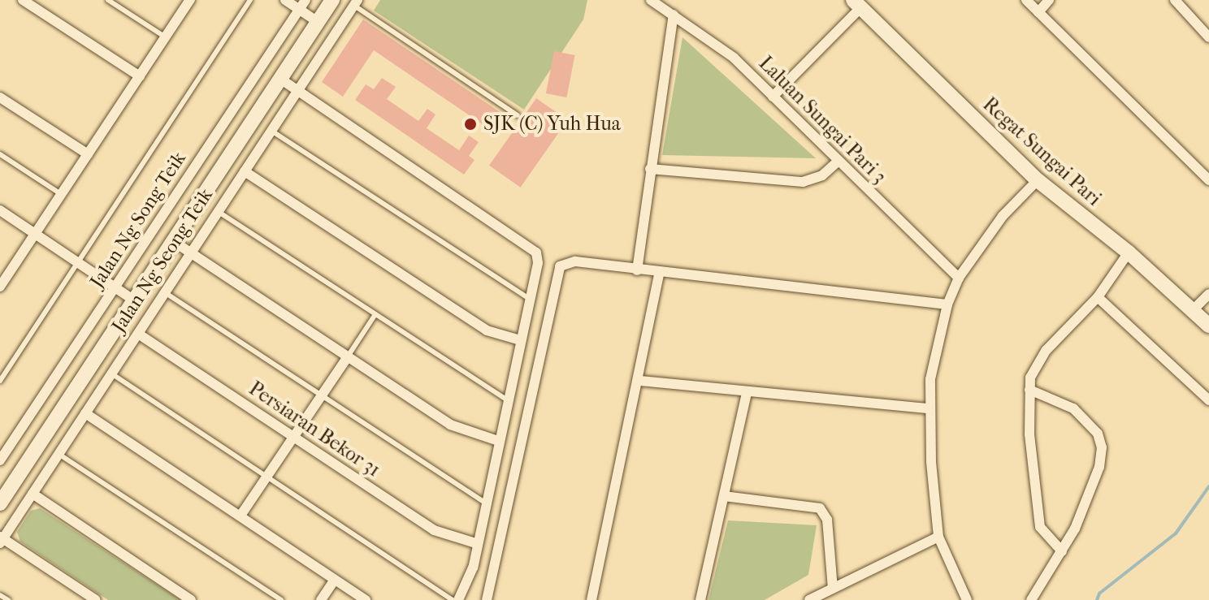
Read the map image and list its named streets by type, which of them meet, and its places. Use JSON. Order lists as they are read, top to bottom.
{
  "streets": {
    "main road": ["Regat Sungai Pari", "Jalan Ng Seong Teik"],
    "street": ["Laluan Sungai Pari 3", "Jalan Ng Song Teik", "Persiaran Bekor 31"]
  },
  "crossings": [
    ["Jalan Ng Seong Teik", "Persiaran Bekor 31"]
  ],
  "places": ["SJK (C) Yuh Hua"]
}
